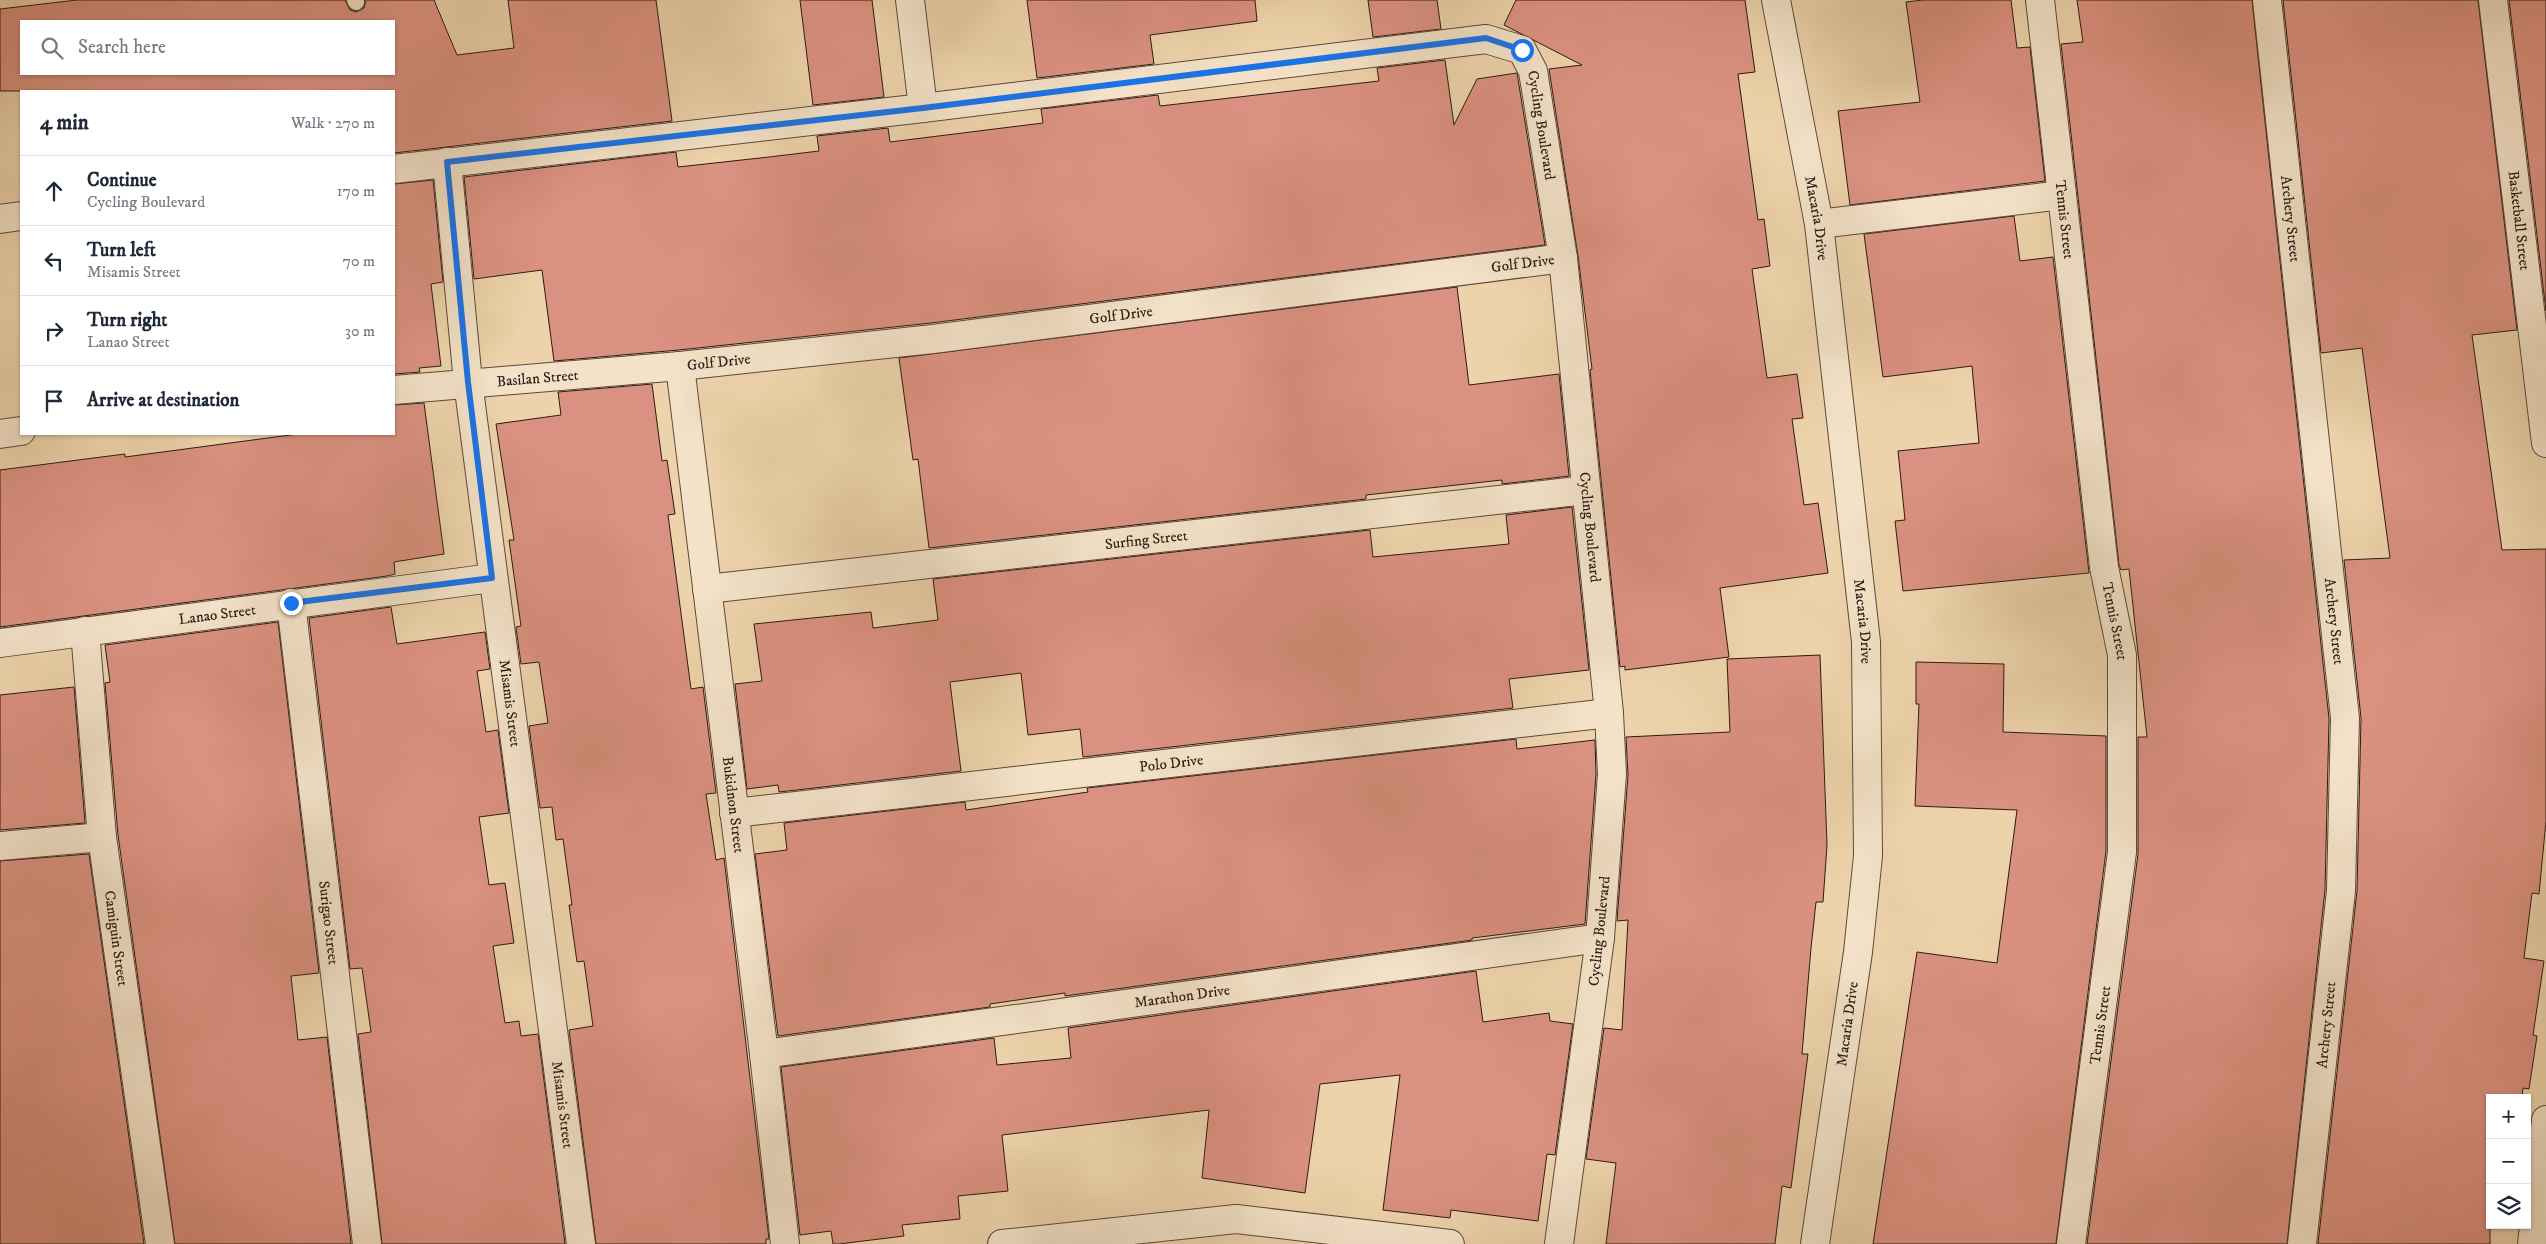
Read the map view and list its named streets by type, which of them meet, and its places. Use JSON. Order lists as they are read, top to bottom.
{
  "streets": {
    "street": [
      "Cycling Boulevard",
      "Macaria Drive",
      "Archery Street",
      "Tennis Street",
      "Basketball Street",
      "Golf Drive",
      "Basilan Street",
      "Surfing Street",
      "Lanao Street",
      "Misamis Street",
      "Polo Drive",
      "Bukidnon Street",
      "Surigao Street",
      "Camiguin Street",
      "Marathon Drive"
    ]
  },
  "crossings": [
    ["Cycling Boulevard", "Golf Drive"],
    ["Cycling Boulevard", "Surfing Street"],
    ["Cycling Boulevard", "Misamis Street"],
    ["Cycling Boulevard", "Polo Drive"],
    ["Cycling Boulevard", "Marathon Drive"],
    ["Golf Drive", "Basilan Street"],
    ["Golf Drive", "Bukidnon Street"],
    ["Basilan Street", "Misamis Street"],
    ["Basilan Street", "Bukidnon Street"],
    ["Surfing Street", "Bukidnon Street"],
    ["Lanao Street", "Misamis Street"],
    ["Lanao Street", "Surigao Street"],
    ["Lanao Street", "Camiguin Street"],
    ["Polo Drive", "Bukidnon Street"],
    ["Bukidnon Street", "Marathon Drive"]
  ],
  "page": {
    "search": "Search here",
    "heading": ["4 min", "Walk · 270 m"],
    "list": [
      ["Continue", "Cycling Boulevard", "170 m"],
      ["Turn left", "Misamis Street", "70 m"],
      ["Turn right", "Lanao Street", "30 m"],
      "Arrive at destination"
    ],
    "map_buttons": ["+", "−"]
  }
}
